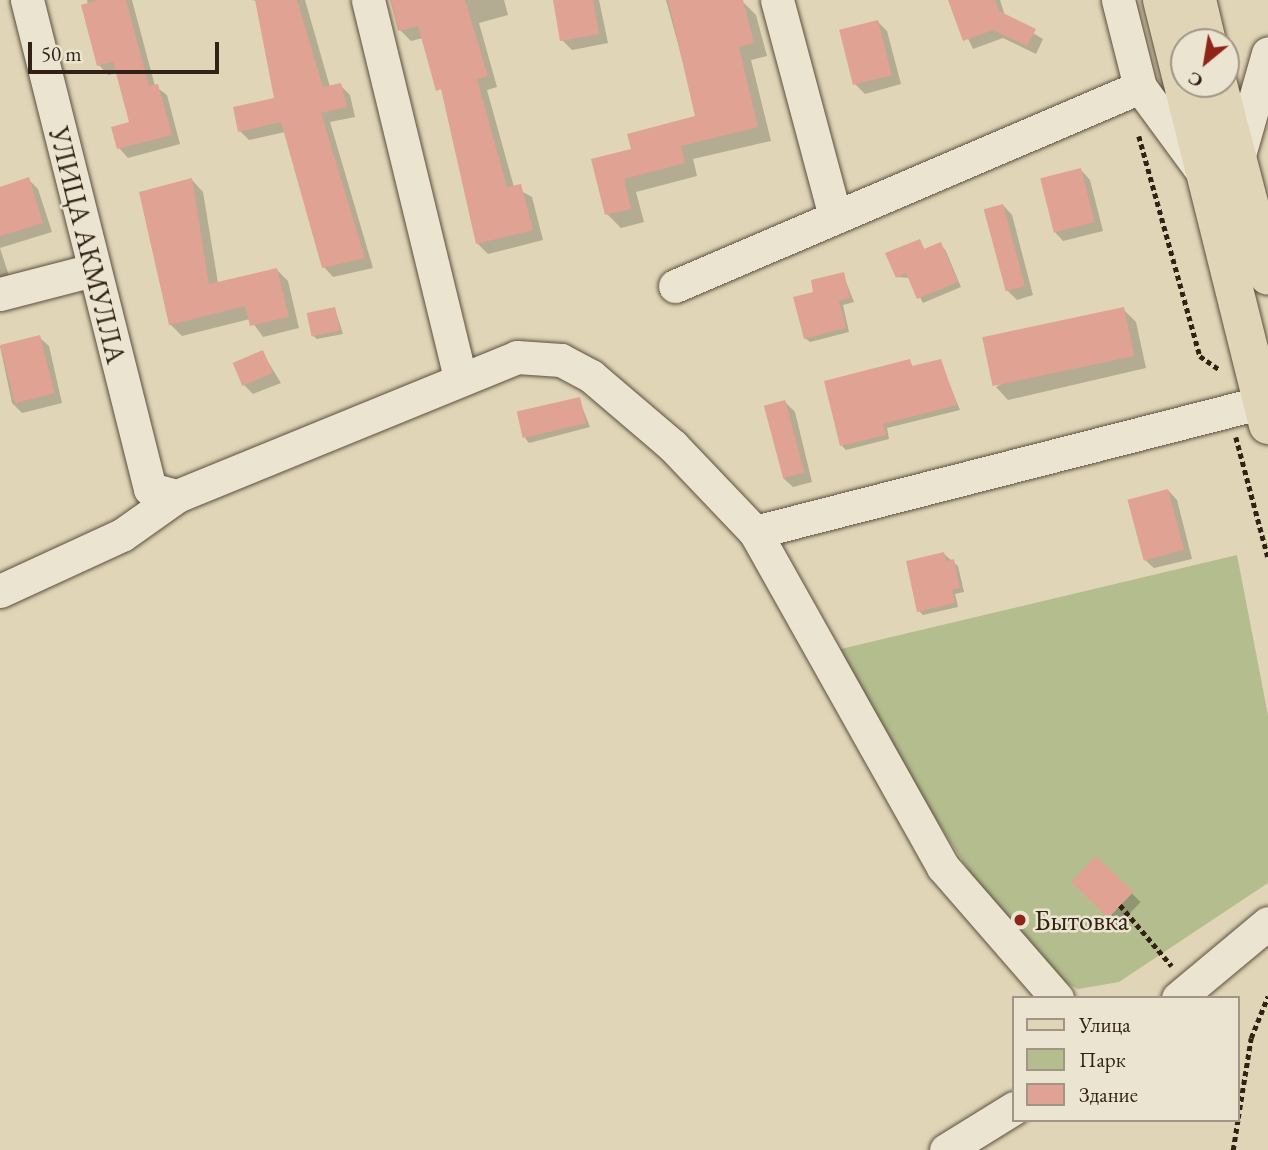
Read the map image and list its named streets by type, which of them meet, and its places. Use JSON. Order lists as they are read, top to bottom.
{
  "streets": {
    "street": ["УЛИЦА АКМУЛЛА"]
  },
  "places": ["Бытовка"],
  "legend": ["Улица", "Парк", "Здание"],
  "scale_bar": "50 m",
  "north": "bottom left"
}
